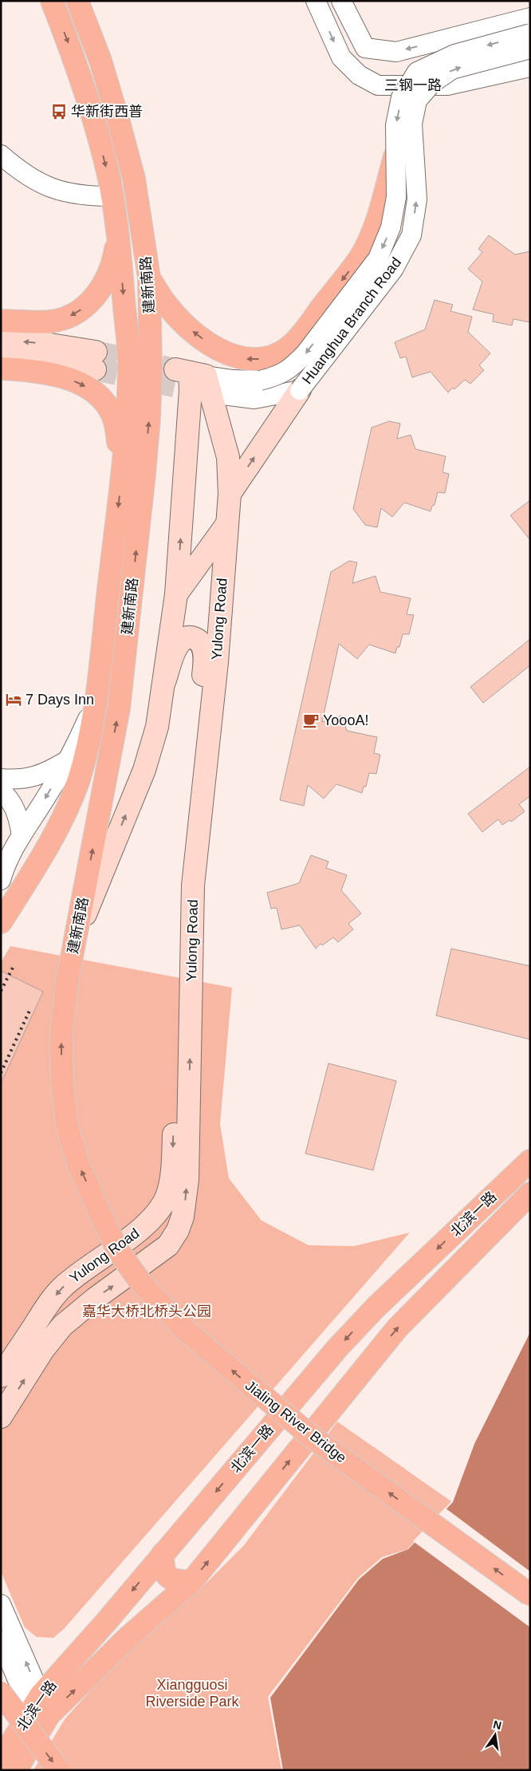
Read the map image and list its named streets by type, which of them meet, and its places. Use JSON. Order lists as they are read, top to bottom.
{
  "streets": {
    "main road": [
      "建新南路",
      "Yulong Road",
      "北滨一路",
      "Jialing River Bridge"
    ],
    "street": ["三钢一路", "Huanghua Branch Road"]
  },
  "crossings": [
    ["建新南路", "Jialing River Bridge"],
    ["Huanghua Branch Road", "Yulong Road"]
  ],
  "one_way": ["三钢一路", "Jialing River Bridge"],
  "parks": ["嘉华大桥北桥头公园", "Xiangguosi Riverside Park"],
  "places": {
    "bus stop": ["华新街西普"],
    "hotel": ["7 Days Inn"],
    "cafe": ["YoooA!"]
  },
  "north": "top"
}
